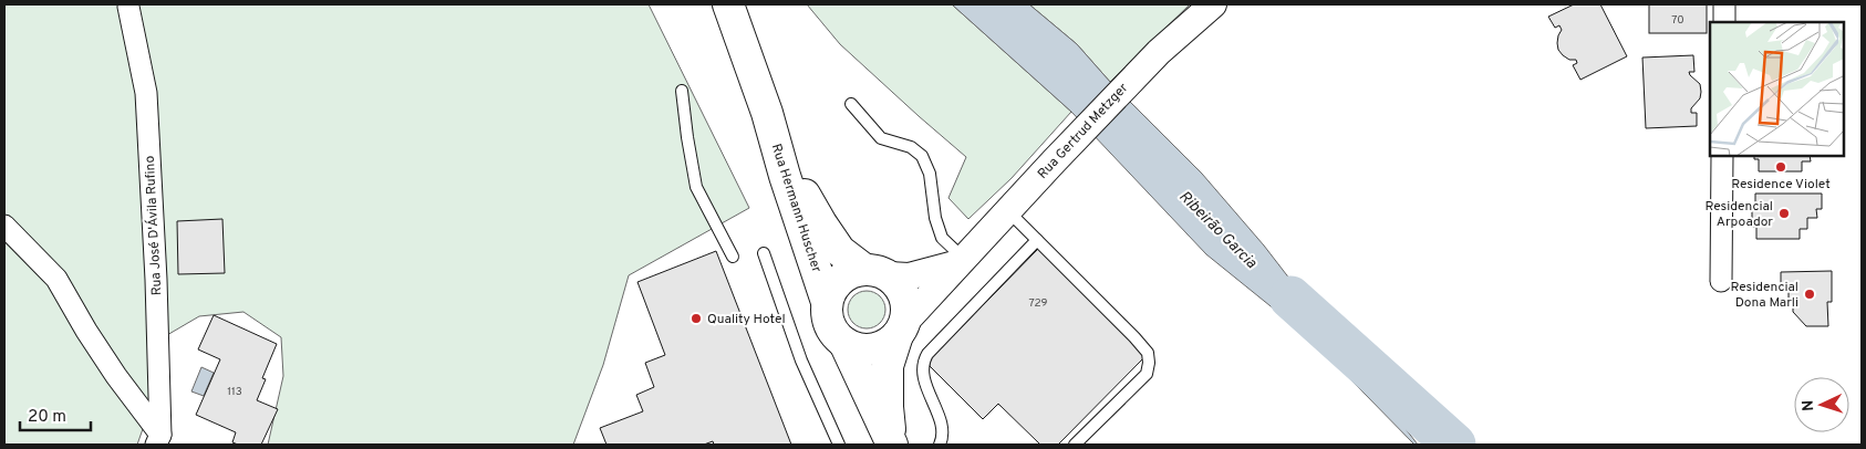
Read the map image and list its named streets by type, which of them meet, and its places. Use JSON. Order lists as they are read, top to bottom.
{
  "streets": {
    "main road": ["Rua Hermann Huscher"],
    "street": ["Rua Gertrud Metzger", "Rua José D'Ávila Rufino"]
  },
  "crossings": [
    ["Rua Gertrud Metzger", "Rua Hermann Huscher"]
  ],
  "water": ["Ribeirão Garcia"],
  "places": [
    "Residence Violet",
    "Residencial Arpoador",
    "Residencial Dona Marli",
    "Quality Hotel"
  ],
  "house_numbers": ["70", "729", "113"],
  "scale_bar": "20 m",
  "north": "left"
}
